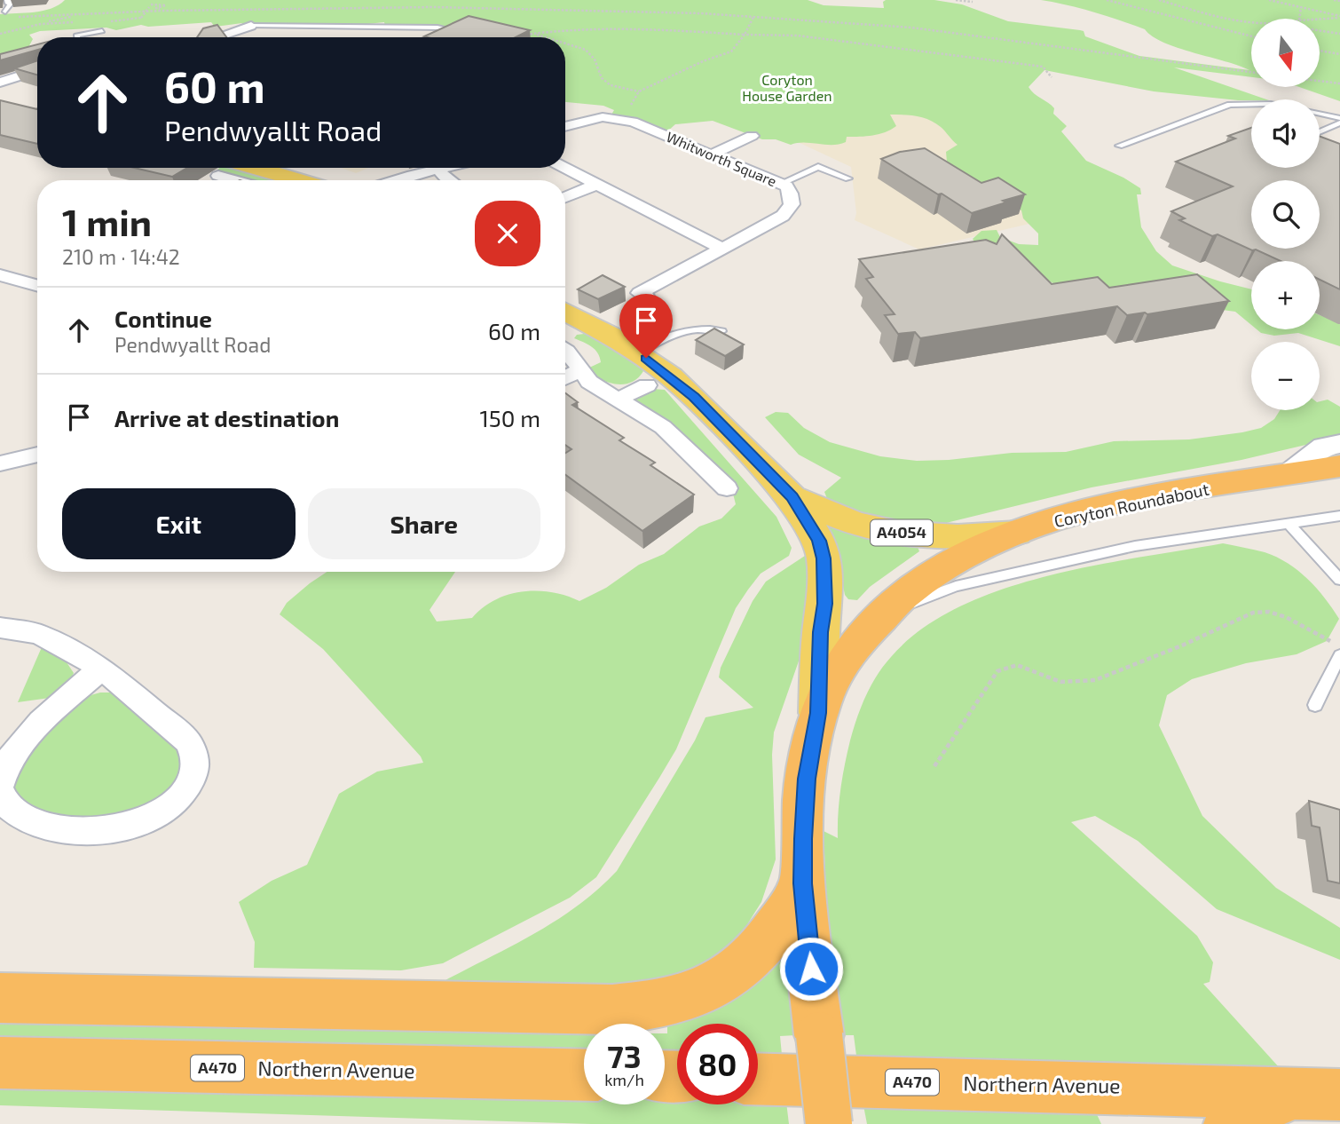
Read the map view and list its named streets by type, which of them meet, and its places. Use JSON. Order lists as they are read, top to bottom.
{
  "streets": {
    "highway": ["Coryton Roundabout", "A470", "Northern Avenue"],
    "main road": ["A4054"],
    "street": ["Whitworth Square"]
  },
  "crossings": [
    ["Coryton Roundabout", "A4054"]
  ],
  "parks": ["Coryton House Garden"],
  "north": "bottom",
  "page": {
    "map_buttons": ["+", "−"],
    "turn": ["60 m", "Pendwyallt Road"],
    "heading": ["1 min", "210 m · 14:42"],
    "list": [
      {
        "name": "Continue",
        "note": "Pendwyallt Road",
        "value": "60 m"
      },
      {
        "name": "Arrive at destination",
        "value": "150 m"
      }
    ],
    "buttons": ["Exit", "Share"],
    "speed": "73 km/h",
    "limit": "80"
  }
}
